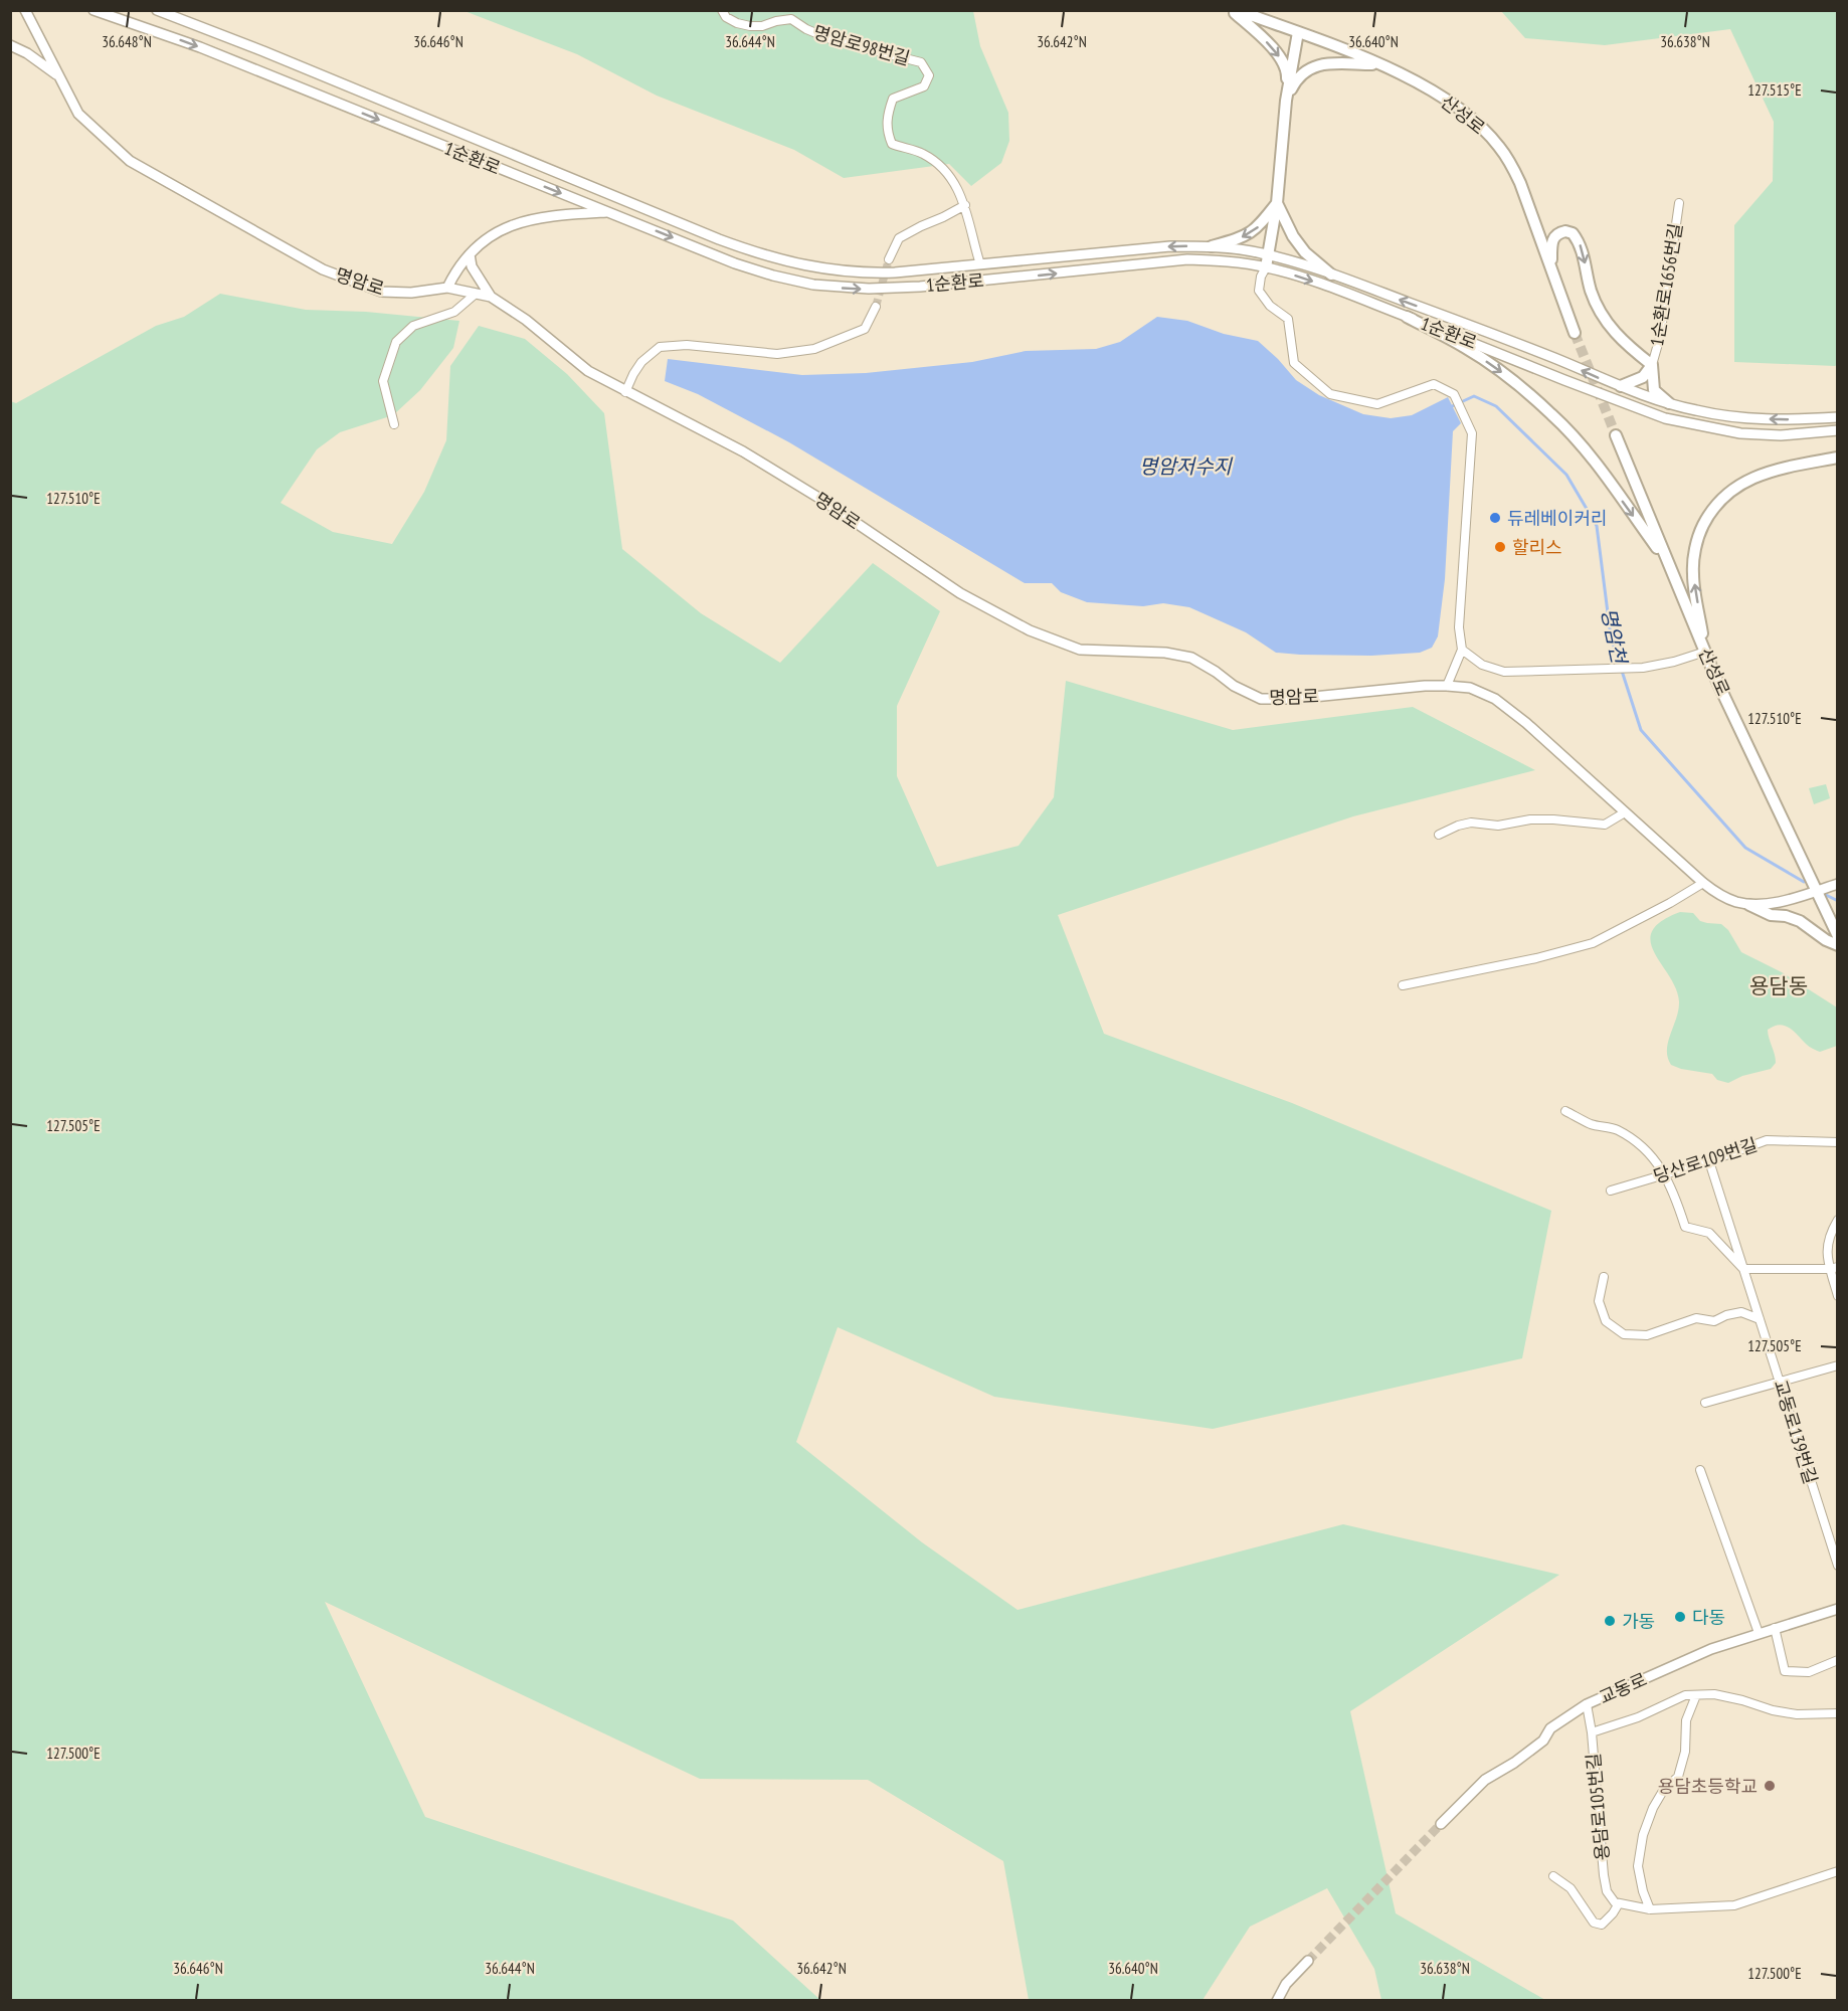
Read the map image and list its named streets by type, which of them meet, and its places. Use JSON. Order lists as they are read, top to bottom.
{
  "streets": {
    "main road": ["산성로"],
    "street": [
      "명암로98번길",
      "1순환로",
      "명암로",
      "1순환로1656번길",
      "당산로109번길",
      "교동로139번길",
      "교동로",
      "용담로105번길"
    ]
  },
  "crossings": [
    ["산성로", "명암로"],
    ["당산로109번길", "교동로139번길"],
    ["교동로", "용담로105번길"]
  ],
  "districts": ["용담동"],
  "water": ["명암저수지", "명암천"],
  "places": [
    "듀레베이커리",
    "할리스",
    "다동",
    "가동",
    "용담초등학교"
  ],
  "coordinates": [
    "36.648°N",
    "36.646°N",
    "36.644°N",
    "36.642°N",
    "36.640°N",
    "36.638°N",
    "127.515°E",
    "127.510°E",
    "127.505°E",
    "127.500°E"
  ]
}
